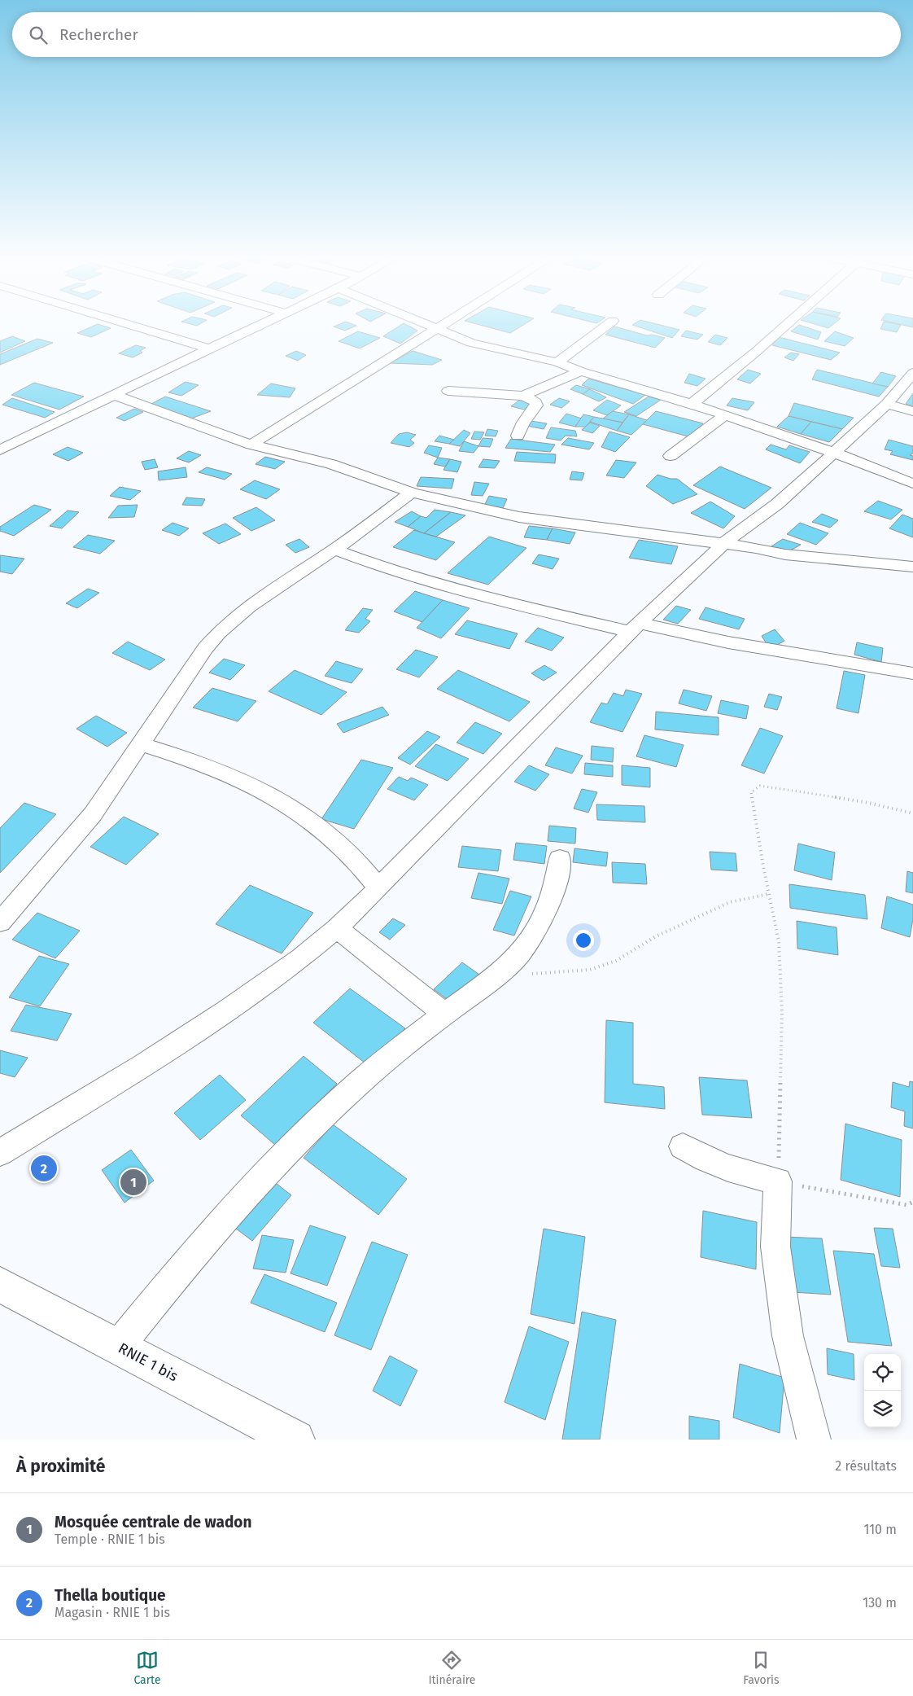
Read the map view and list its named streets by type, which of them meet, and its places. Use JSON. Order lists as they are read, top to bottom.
{
  "streets": {
    "main road": ["RNIE 1 bis"]
  },
  "page": {
    "search": "Rechercher",
    "pins": ["2", "1"],
    "heading": ["À proximité", "2 résultats"],
    "list": [
      {
        "mark": "1",
        "name": "Mosquée centrale de wadon",
        "note": "Temple · RNIE 1 bis",
        "value": "110 m"
      },
      {
        "mark": "2",
        "name": "Thella boutique",
        "note": "Magasin · RNIE 1 bis",
        "value": "130 m"
      }
    ],
    "nav": ["Carte", "Itinéraire", "Favoris"]
  }
}
